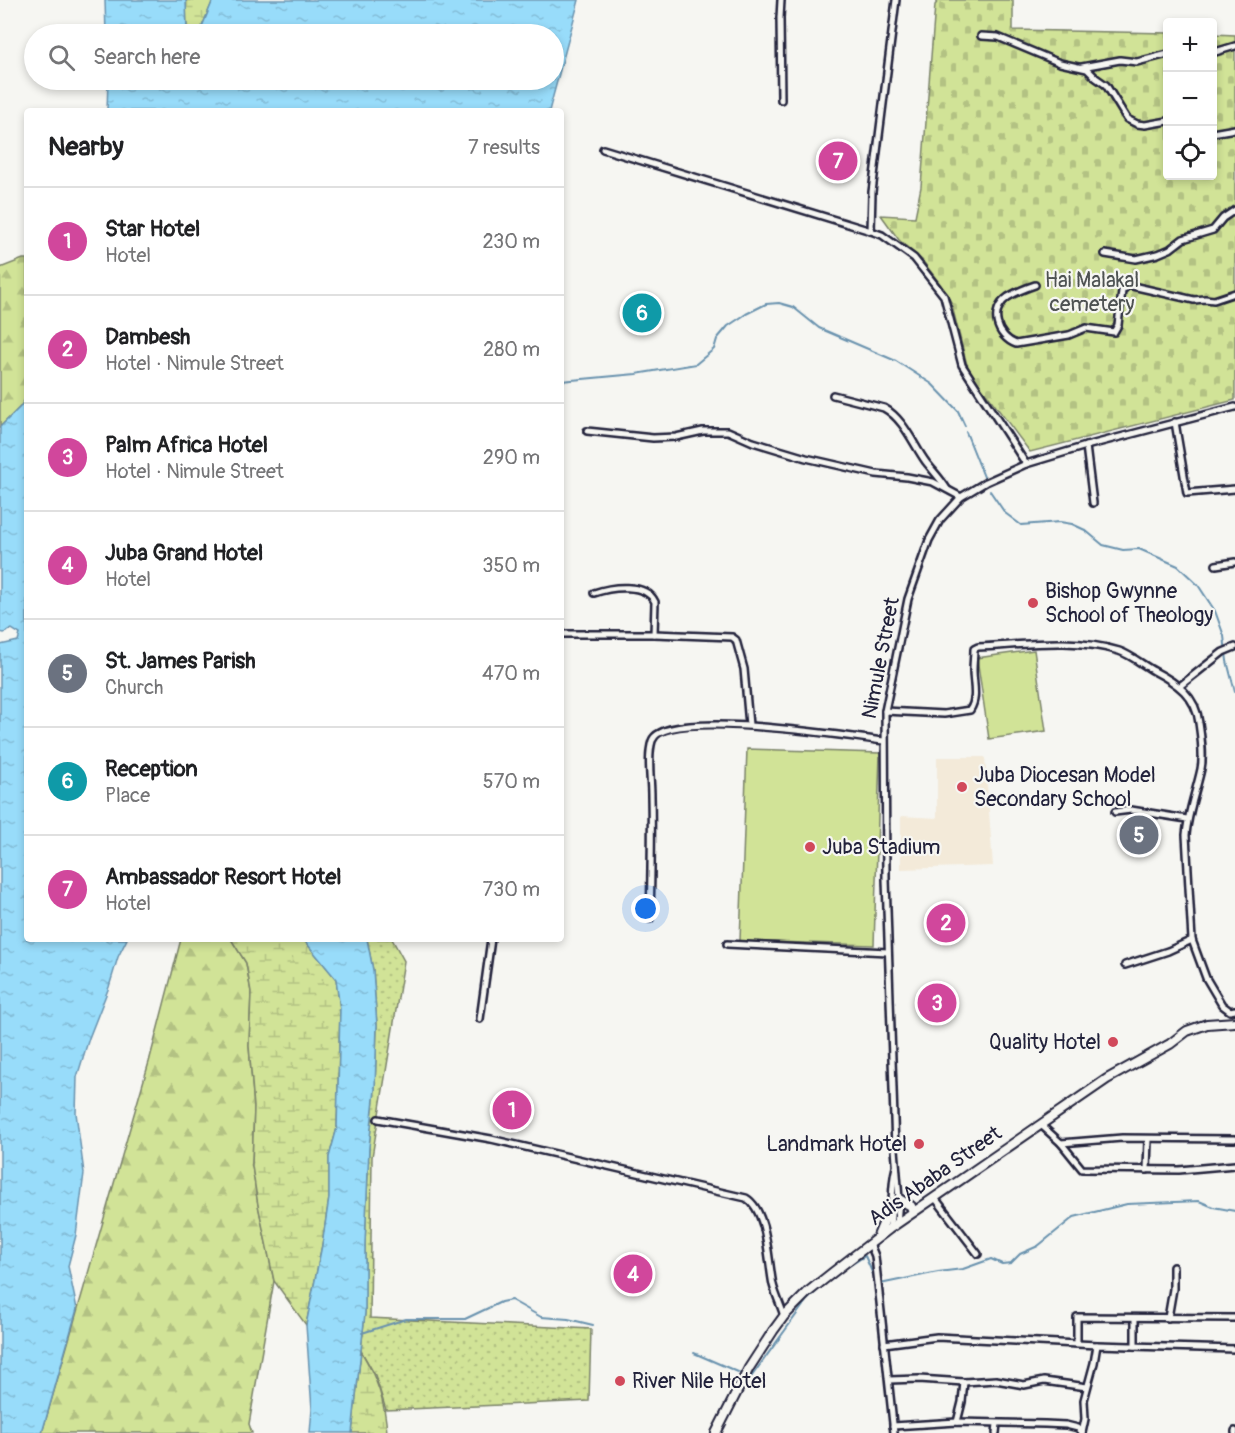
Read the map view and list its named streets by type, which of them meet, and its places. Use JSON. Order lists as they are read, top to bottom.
{
  "streets": {
    "street": ["Nimule Street", "Adis Ababa Street"]
  },
  "crossings": [
    ["Nimule Street", "Adis Ababa Street"]
  ],
  "parks": ["Hai Malakal cemetery"],
  "places": [
    "Bishop Gwynne School of Theology",
    "Juba Diocesan Model Secondary School",
    "Juba Stadium",
    "Quality Hotel",
    "Landmark Hotel",
    "River Nile Hotel"
  ],
  "page": {
    "map_buttons": ["+", "−"],
    "search": "Search here",
    "heading": ["Nearby", "7 results"],
    "pins": [
      "7",
      "6",
      "5",
      "2",
      "3",
      "1",
      "4"
    ],
    "list": [
      {
        "mark": "1",
        "name": "Star Hotel",
        "note": "Hotel",
        "value": "230 m"
      },
      {
        "mark": "2",
        "name": "Dambesh",
        "note": "Hotel · Nimule Street",
        "value": "280 m"
      },
      {
        "mark": "3",
        "name": "Palm Africa Hotel",
        "note": "Hotel · Nimule Street",
        "value": "290 m"
      },
      {
        "mark": "4",
        "name": "Juba Grand Hotel",
        "note": "Hotel",
        "value": "350 m"
      },
      {
        "mark": "5",
        "name": "St. James Parish",
        "note": "Church",
        "value": "470 m"
      },
      {
        "mark": "6",
        "name": "Reception",
        "note": "Place",
        "value": "570 m"
      },
      {
        "mark": "7",
        "name": "Ambassador Resort Hotel",
        "note": "Hotel",
        "value": "730 m"
      }
    ]
  }
}
